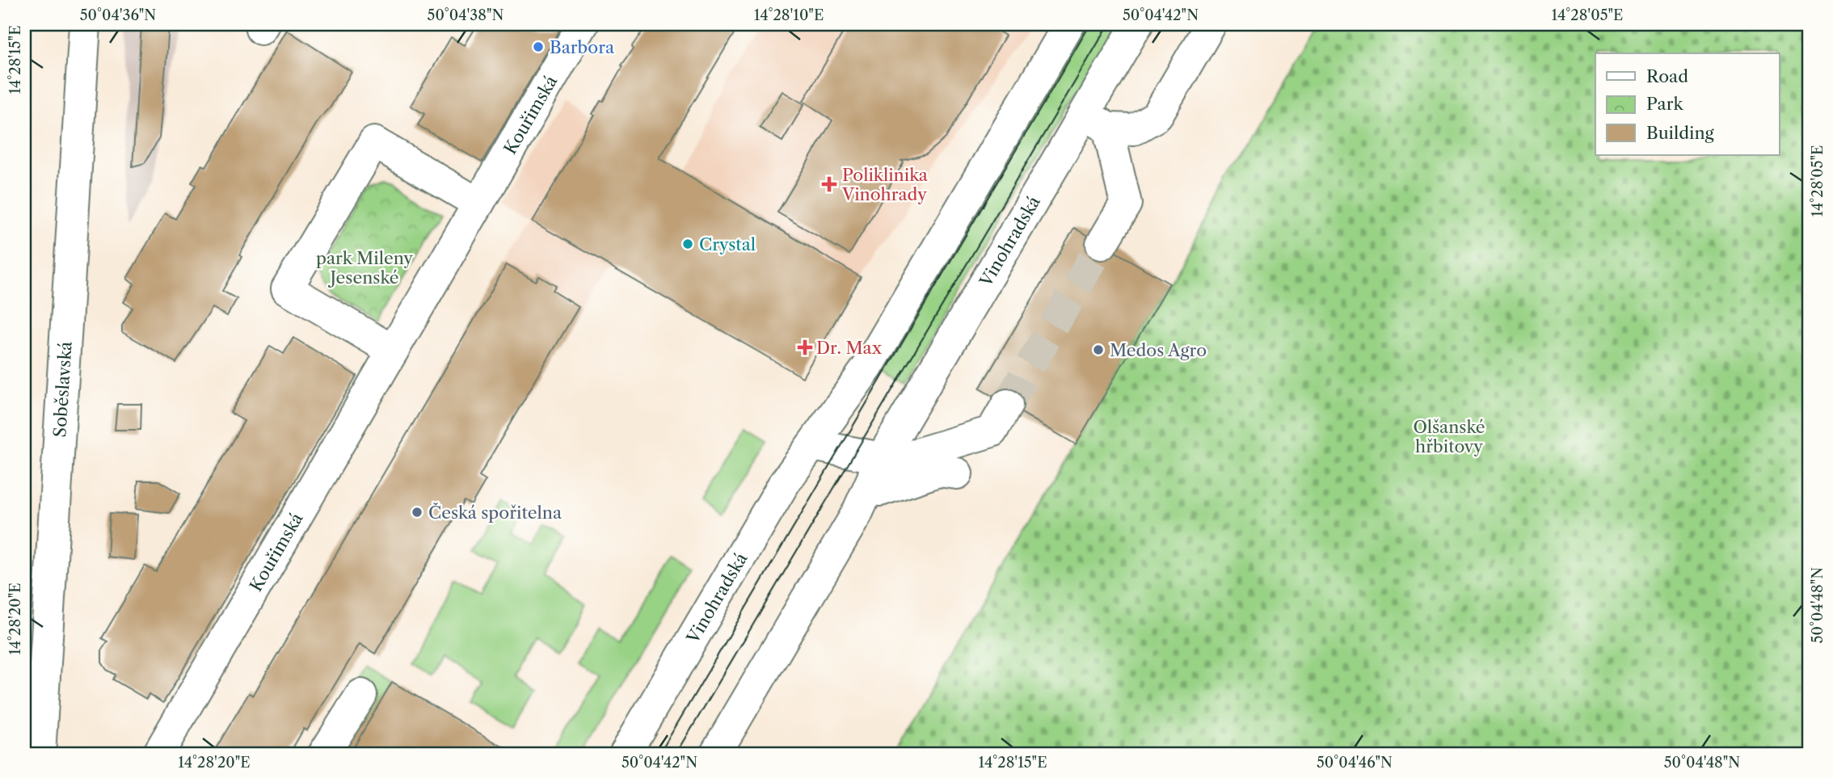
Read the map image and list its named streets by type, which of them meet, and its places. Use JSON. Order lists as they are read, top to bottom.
{
  "streets": {
    "main road": ["Kouřimská", "Vinohradská", "Soběslavská"]
  },
  "parks": ["park Mileny Jesenské", "Olšanské hřbitovy"],
  "places": {
    "other": [
      "Barbora",
      "Crystal",
      "Medos Agro",
      "Česká spořitelna"
    ],
    "health": ["Poliklinika Vinohrady", "Dr. Max"]
  },
  "legend": ["Road", "Park", "Building"],
  "coordinates": [
    "50°04'36\"N",
    "50°04'38\"N",
    "14°28'10\"E",
    "50°04'42\"N",
    "14°28'05\"E",
    "14°28'15\"E",
    "50°04'48\"N",
    "14°28'20\"E",
    "50°04'46\"N"
  ]
}
